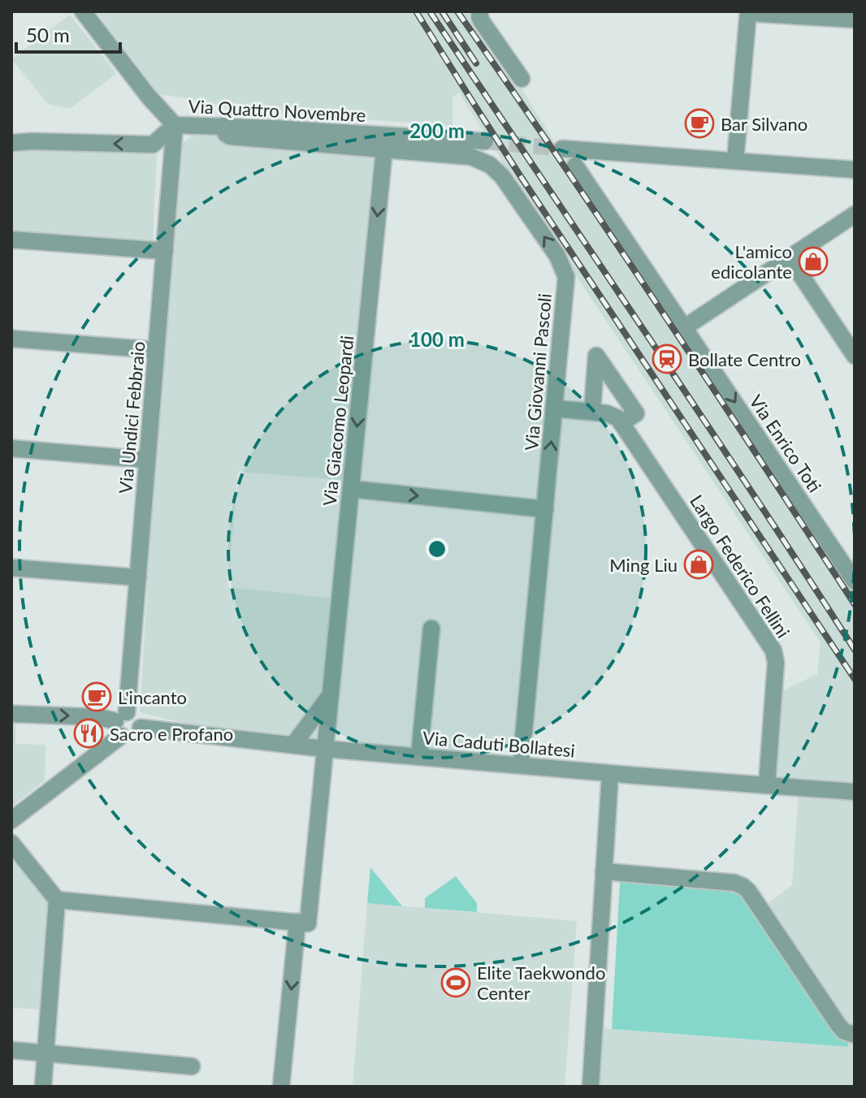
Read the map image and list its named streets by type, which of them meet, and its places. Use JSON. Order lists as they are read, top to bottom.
{
  "streets": {
    "street": [
      "Via Quattro Novembre",
      "Via Giovanni Pascoli",
      "Via Undici Febbraio",
      "Via Giacomo Leopardi",
      "Via Enrico Toti",
      "Largo Federico Fellini",
      "Via Caduti Bollatesi"
    ]
  },
  "crossings": [
    ["Via Quattro Novembre", "Via Giovanni Pascoli"],
    ["Via Quattro Novembre", "Via Undici Febbraio"],
    ["Via Giovanni Pascoli", "Via Giacomo Leopardi"],
    ["Via Giovanni Pascoli", "Via Caduti Bollatesi"],
    ["Via Undici Febbraio", "Via Caduti Bollatesi"],
    ["Via Giacomo Leopardi", "Via Caduti Bollatesi"],
    ["Largo Federico Fellini", "Via Caduti Bollatesi"]
  ],
  "one_way": ["Via Giovanni Pascoli", "Via Giacomo Leopardi"],
  "places": {
    "cafe": ["Bar Silvano", "L'incanto"],
    "shop": ["L'amico edicolante", "Ming Liu"],
    "station": ["Bollate Centro"],
    "restaurant": ["Sacro e Profano"],
    "sports": ["Elite Taekwondo Center"]
  },
  "scale_bar": "50 m",
  "rings": ["200 m", "100 m"]
}
